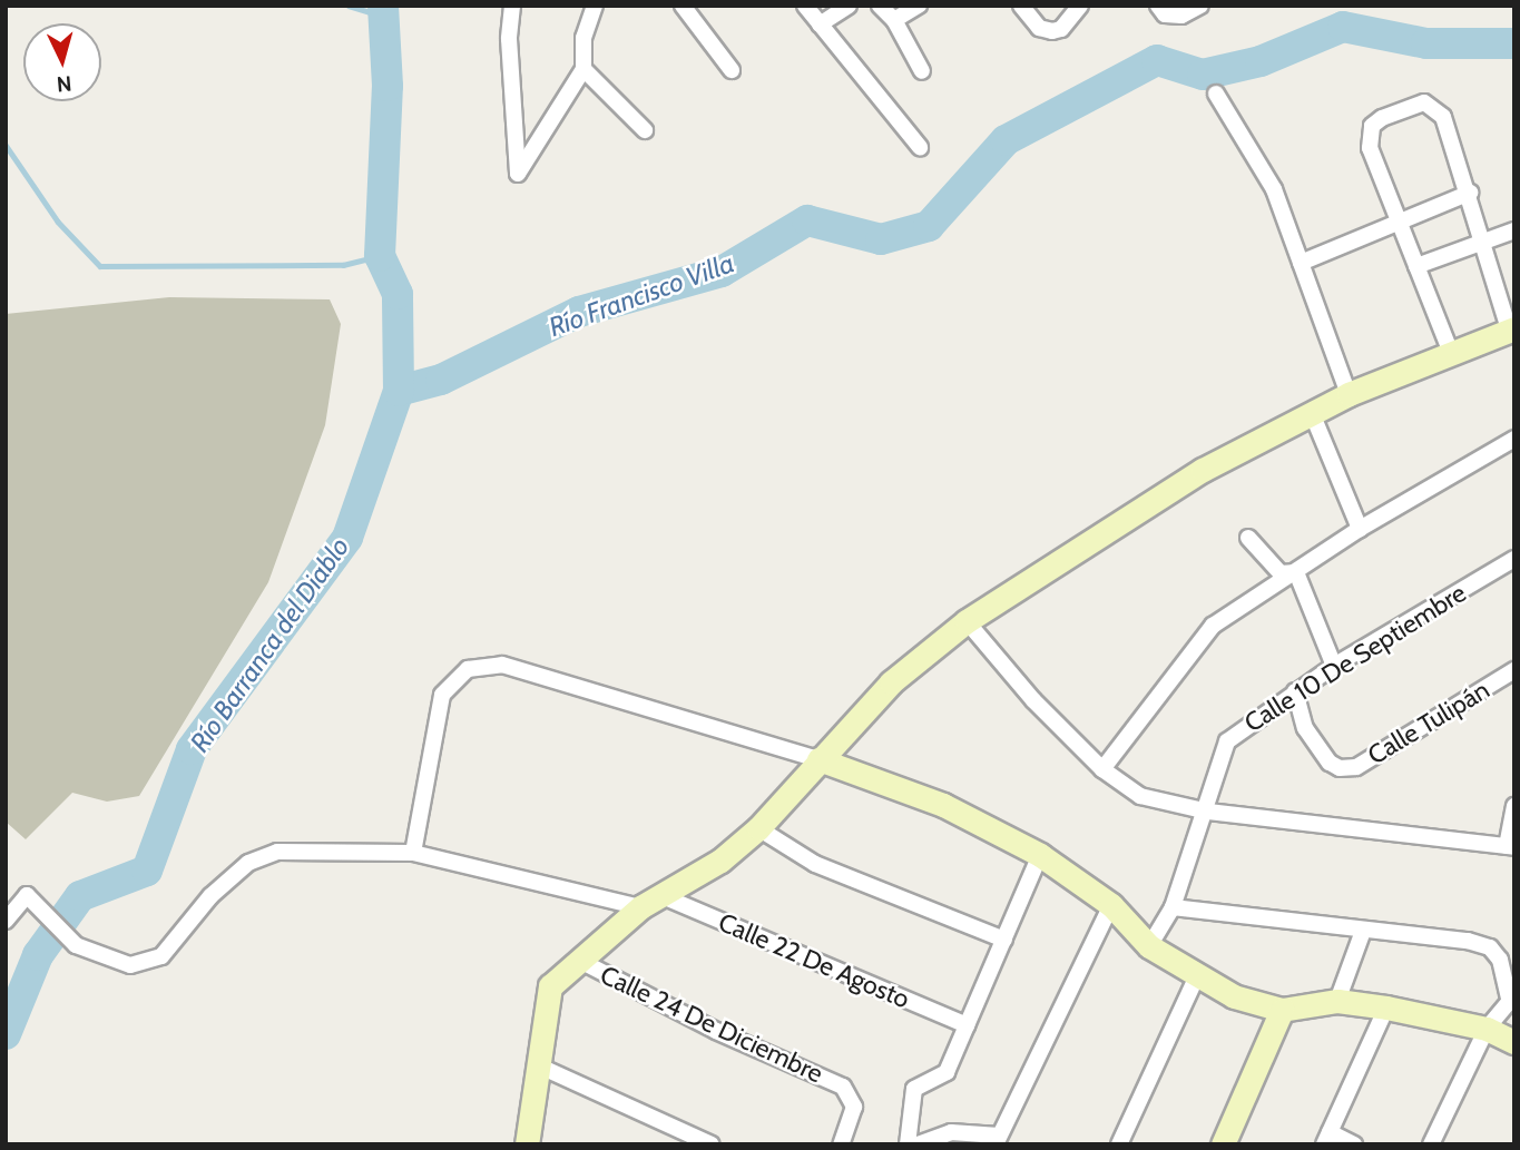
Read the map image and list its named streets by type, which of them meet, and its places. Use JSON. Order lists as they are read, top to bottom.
{
  "streets": {
    "street": [
      "Calle 10 De Septiembre",
      "Calle Tulipán",
      "Calle 22 De Agosto",
      "Calle 24 De Diciembre"
    ]
  },
  "crossings": [
    ["Calle 10 De Septiembre", "Calle Tulipán"]
  ],
  "water": ["Río Francisco Villa", "Río Barranca del Diablo"],
  "north": "bottom"
}
